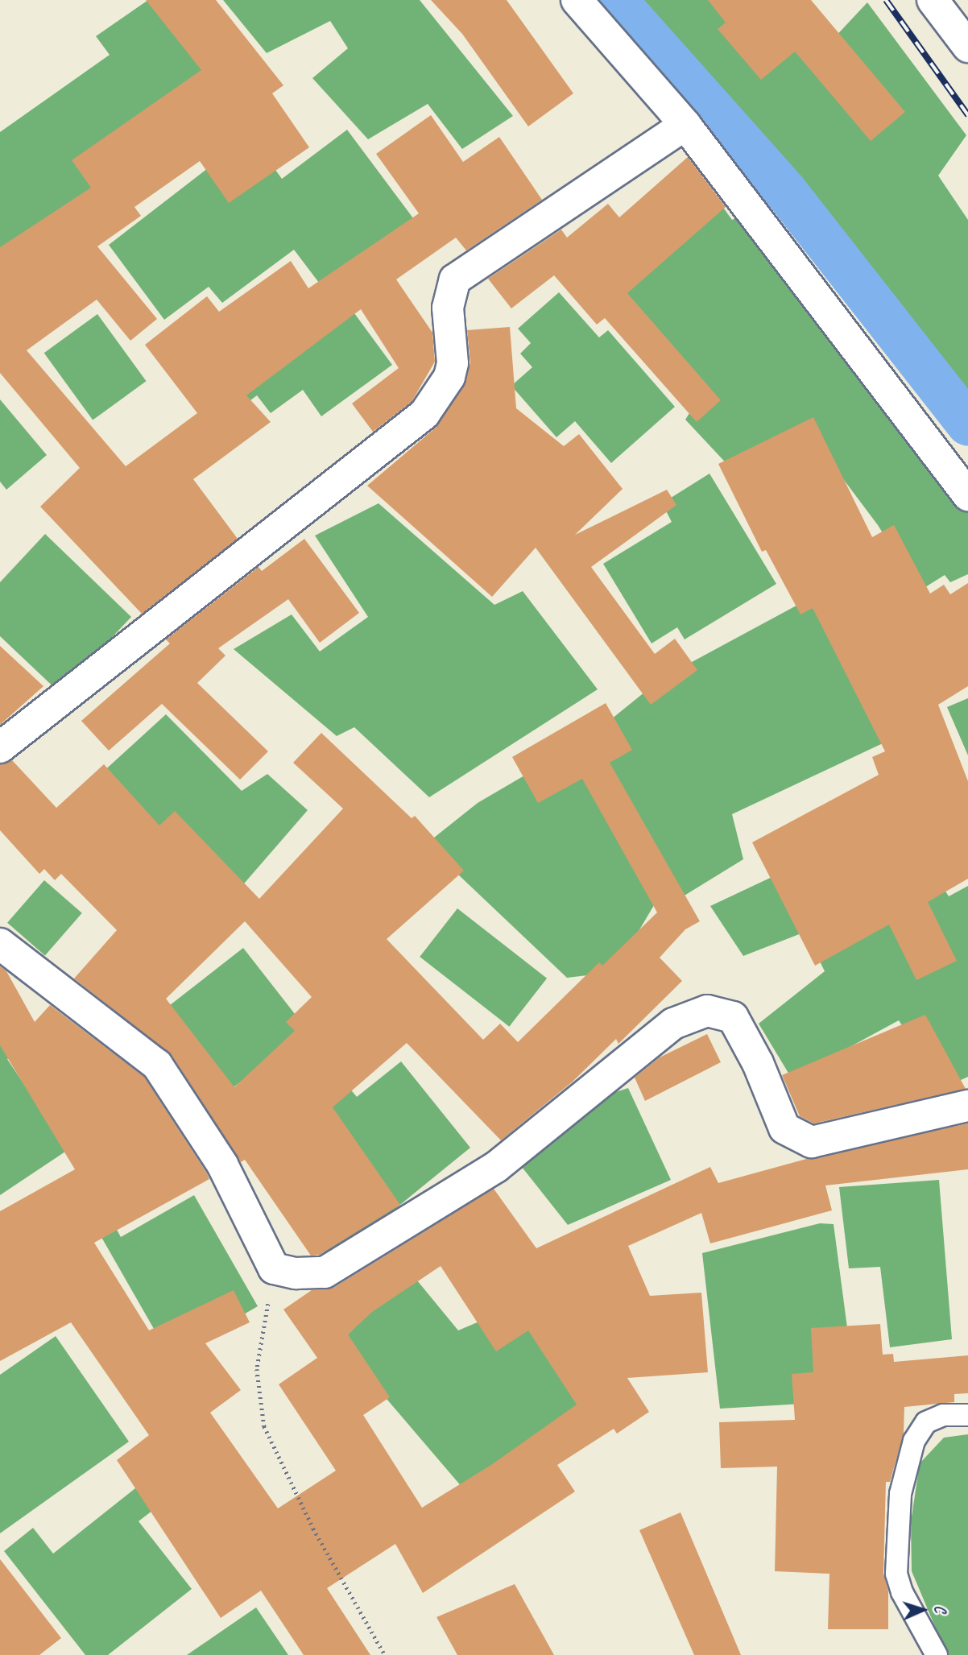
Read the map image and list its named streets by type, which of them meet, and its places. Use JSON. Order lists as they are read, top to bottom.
{
  "north": "right"
}
